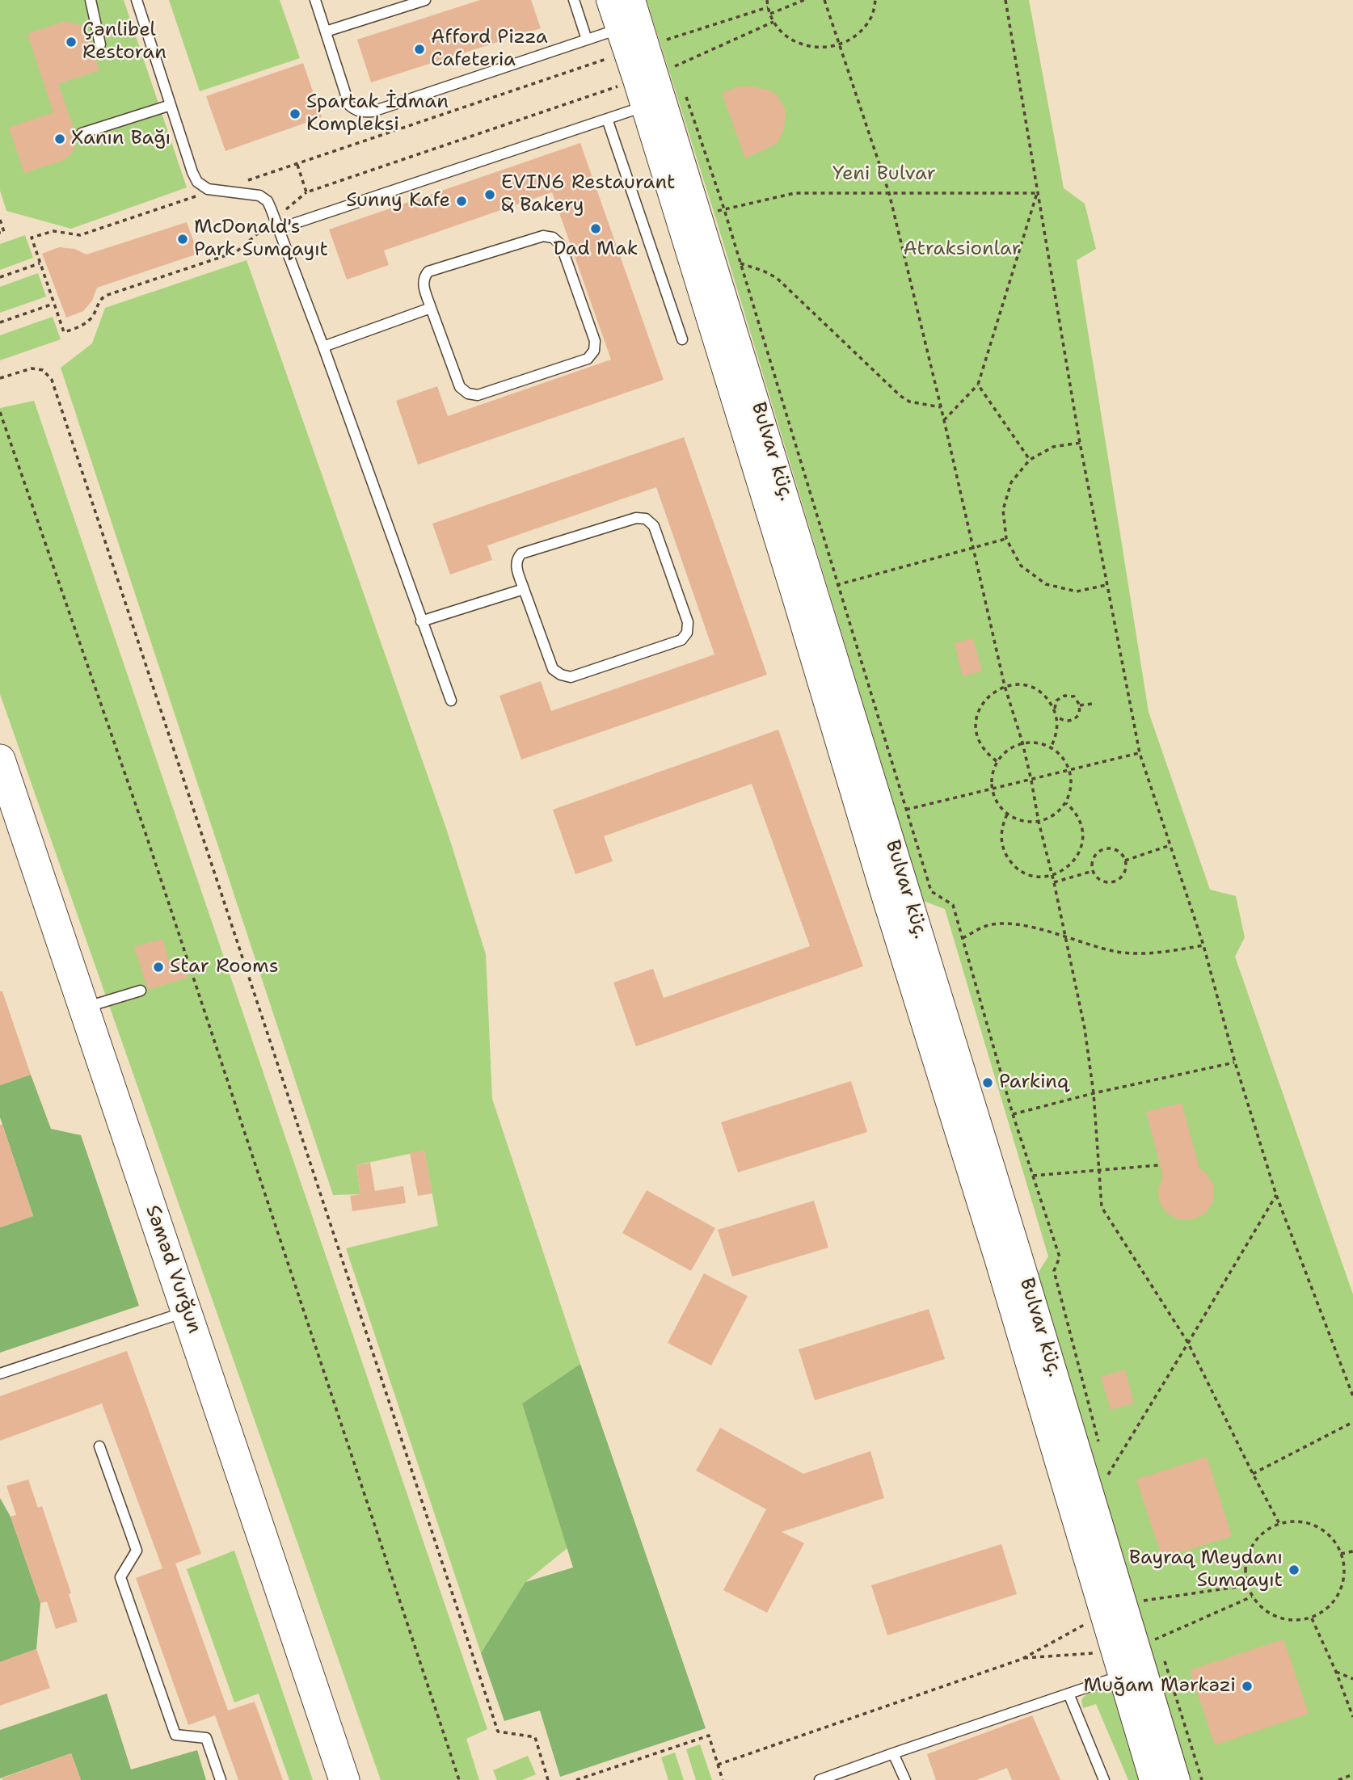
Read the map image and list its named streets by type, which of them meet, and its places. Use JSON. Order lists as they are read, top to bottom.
{
  "streets": {
    "main road": ["Səməd Vurğun"],
    "street": ["Bulvar küç."]
  },
  "parks": ["Yeni Bulvar", "Atraksionlar"],
  "places": [
    "Çənlibel Restoran",
    "Afford Pizza Cafeteria",
    "Spartak İdman Kompleksi",
    "Xanın Bağı",
    "EVIN6 Restaurant & Bakery",
    "Sunny Kafe",
    "Dad Mak",
    "McDonald's Park Sumqayıt",
    "Star Rooms",
    "Parkinq",
    "Bayraq Meydanı Sumqayıt",
    "Muğam Mərkəzi"
  ]
}
